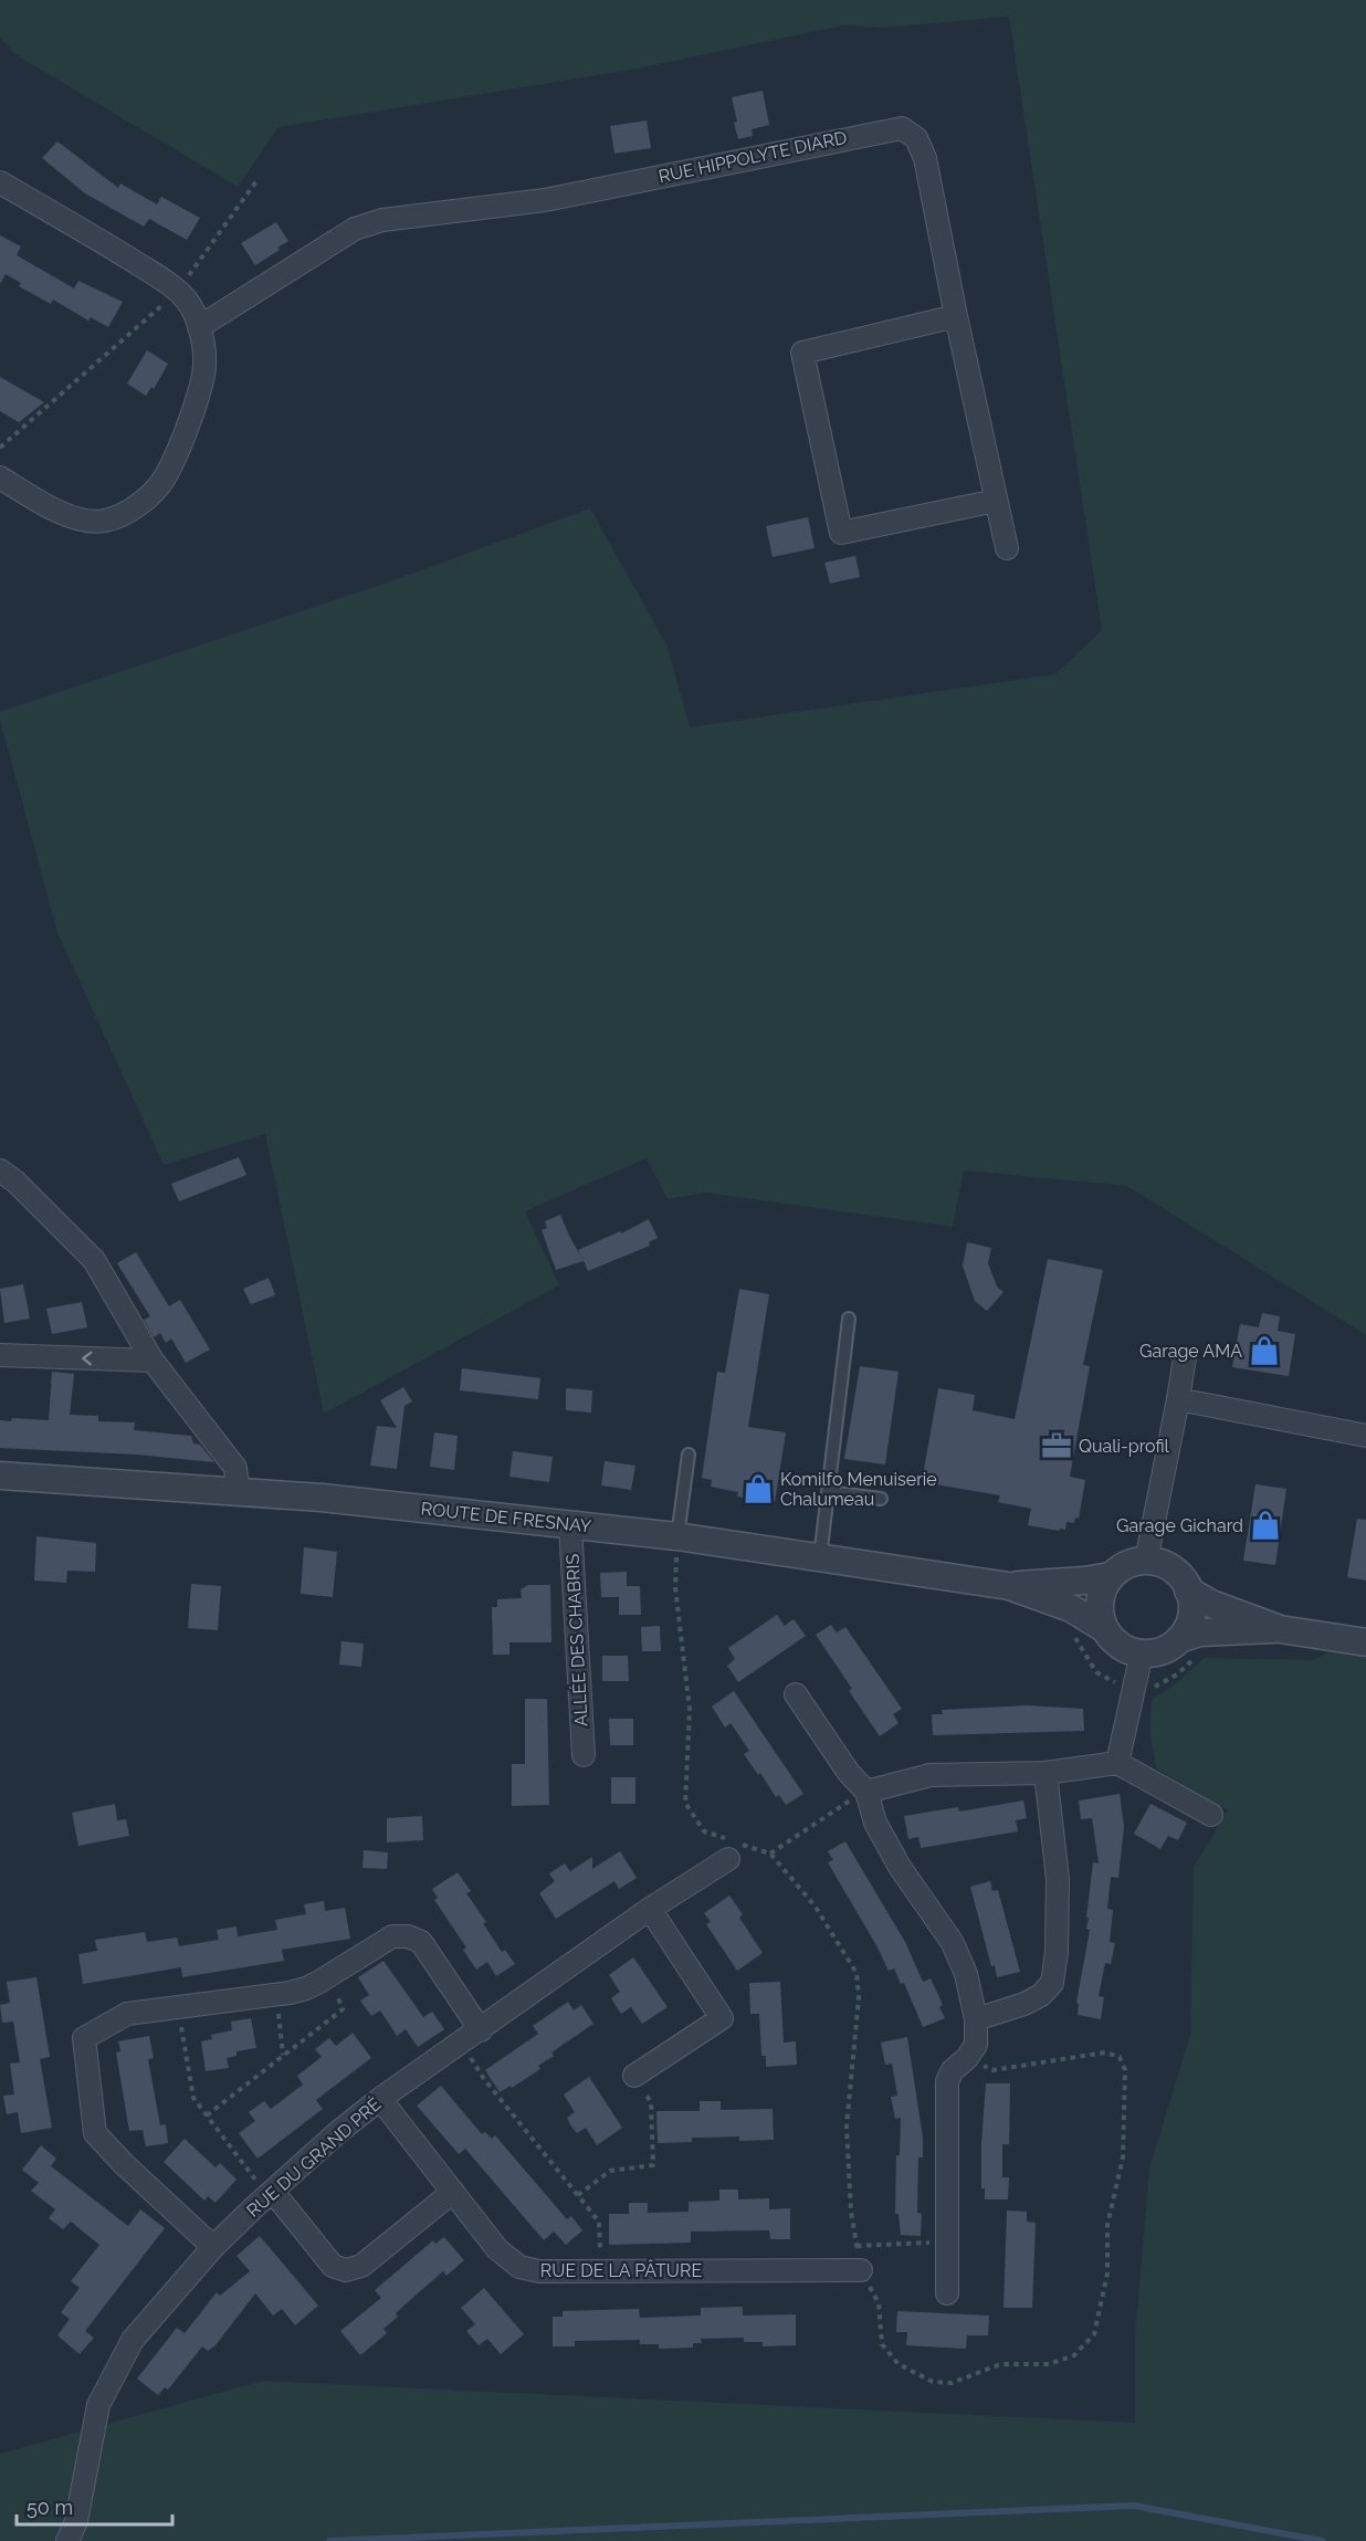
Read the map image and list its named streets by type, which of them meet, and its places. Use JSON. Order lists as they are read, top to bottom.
{
  "streets": {
    "street": [
      "RUE HIPPOLYTE DIARD",
      "ROUTE DE FRESNAY",
      "ALLÉE DES CHABRIS",
      "RUE DU GRAND PRÉ",
      "RUE DE LA PÂTURE"
    ]
  },
  "crossings": [
    ["ROUTE DE FRESNAY", "ALLÉE DES CHABRIS"],
    ["RUE DU GRAND PRÉ", "RUE DE LA PÂTURE"]
  ],
  "places": {
    "shop": ["Garage AMA", "Komilfo Menuiserie Chalumeau", "Garage Gichard"],
    "office": ["Quali-profil"]
  },
  "scale_bar": "50 m"
}
